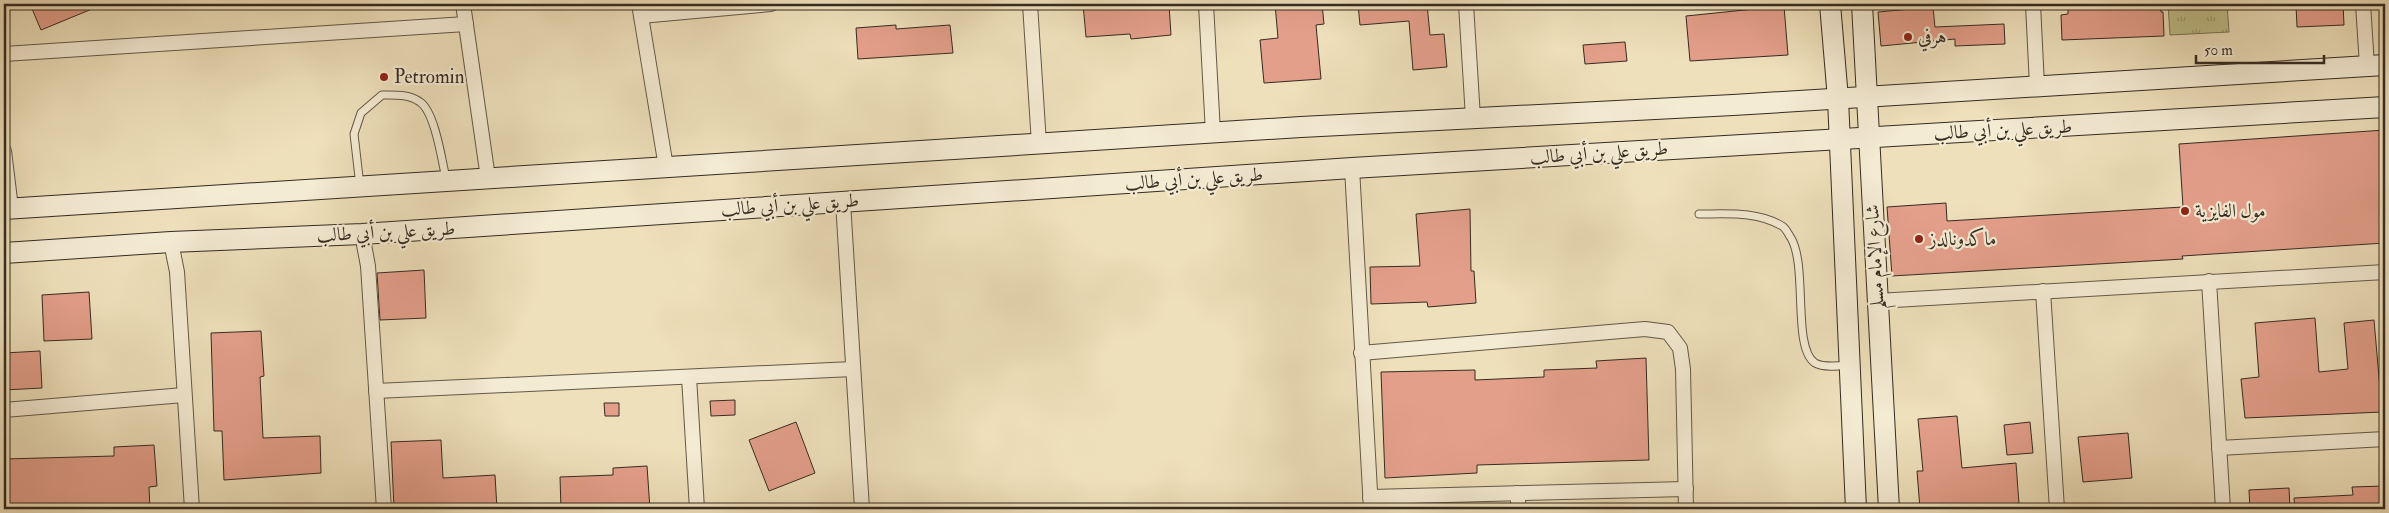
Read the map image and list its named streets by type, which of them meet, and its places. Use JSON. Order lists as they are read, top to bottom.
{
  "streets": {
    "main road": ["طريق علي بن أبي طالب", "شارع الإمام مسلم"]
  },
  "crossings": [
    ["طريق علي بن أبي طالب", "شارع الإمام مسلم"]
  ],
  "places": [
    "هرفي",
    "Petromin",
    "مول الفايزية",
    "ماكدونالدز"
  ],
  "scale_bar": "50 m"
}
